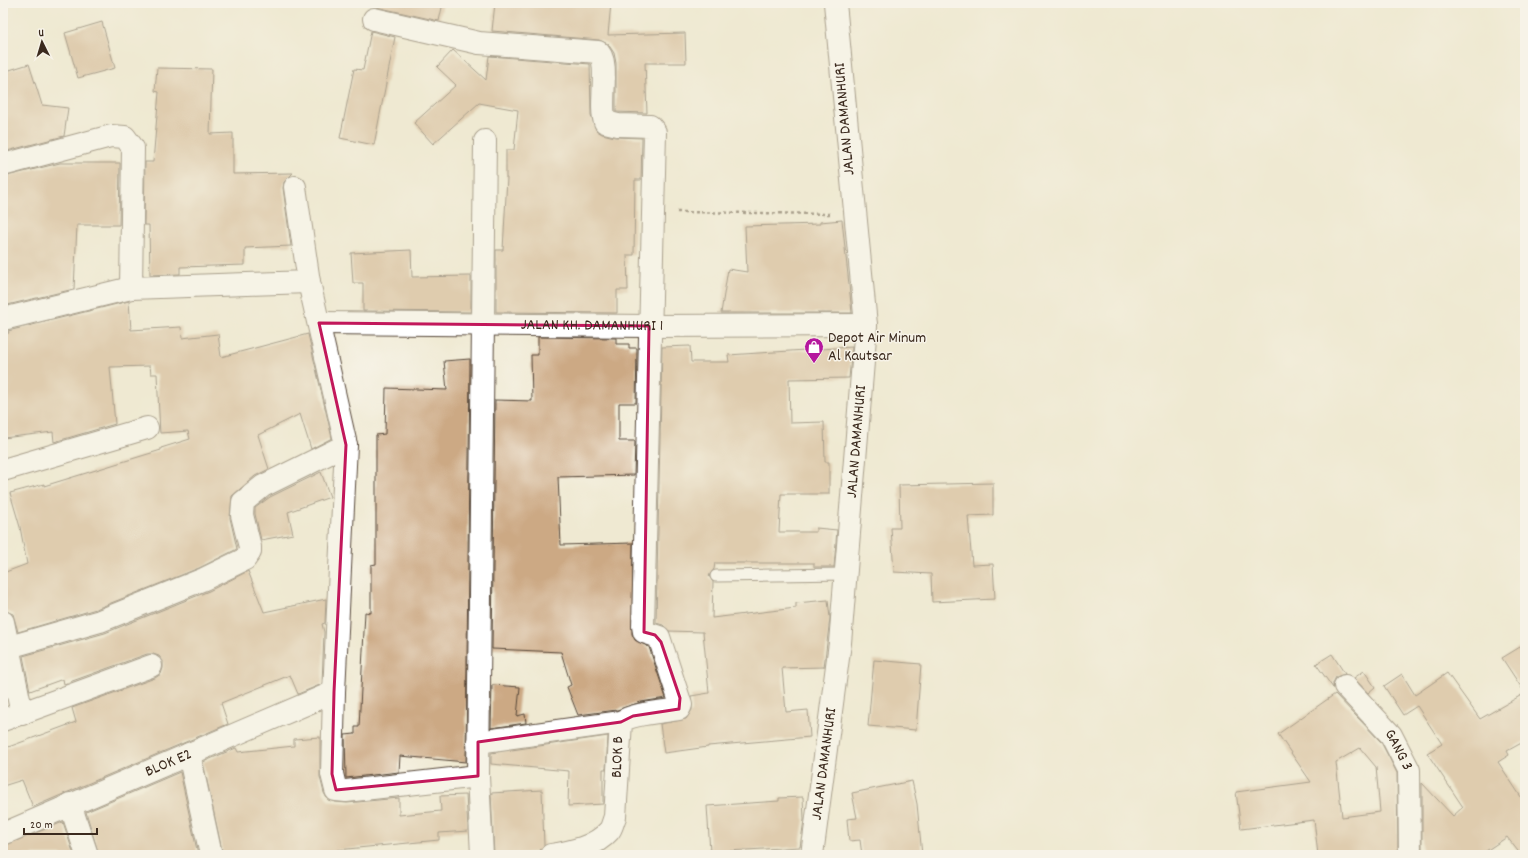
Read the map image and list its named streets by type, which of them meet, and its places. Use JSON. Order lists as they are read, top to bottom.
{
  "streets": {
    "street": [
      "JALAN DAMANHURI",
      "JALAN KH. DAMANHURI 1",
      "GANG 3",
      "BLOK B",
      "BLOK E2"
    ]
  },
  "crossings": [
    ["JALAN DAMANHURI", "JALAN KH. DAMANHURI 1"],
    ["JALAN KH. DAMANHURI 1", "BLOK B"]
  ],
  "places": {
    "shop": ["Depot Air Minum Al Kautsar"]
  },
  "scale_bar": "20 m",
  "north": "top"
}
